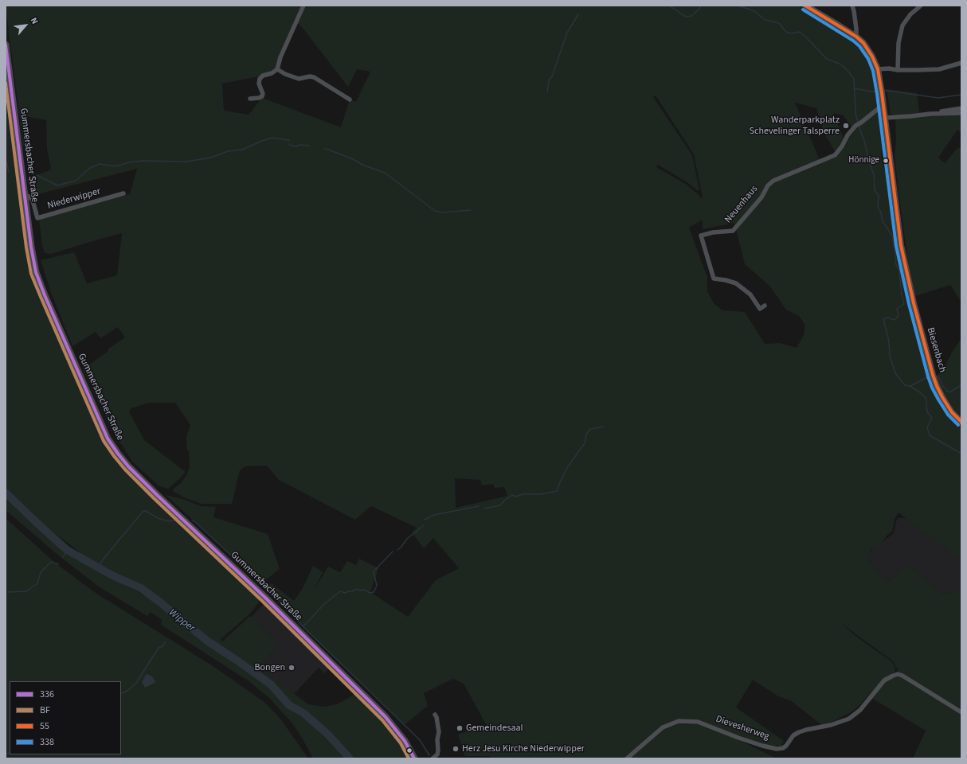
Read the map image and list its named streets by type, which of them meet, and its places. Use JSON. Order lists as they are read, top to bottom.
{
  "streets": {
    "main road": ["Gummersbacher Straße", "Biesenbach"],
    "street": ["Niederwipper", "Neuenhaus", "Dievesherweg"]
  },
  "crossings": [
    ["Gummersbacher Straße", "Niederwipper"],
    ["Neuenhaus", "Biesenbach"]
  ],
  "water": ["Wipper"],
  "places": [
    "Wanderparkplatz Schevelinger Talsperre",
    "Hönnige",
    "Bongen",
    "Gemeindesaal",
    "Herz Jesu Kirche Niederwipper"
  ],
  "lines": [
    "transit line 55",
    "transit line 338",
    "transit line 336",
    "transit line BF"
  ],
  "legend": [
    "336",
    "BF",
    "55",
    "338"
  ],
  "north": "top right"
}
